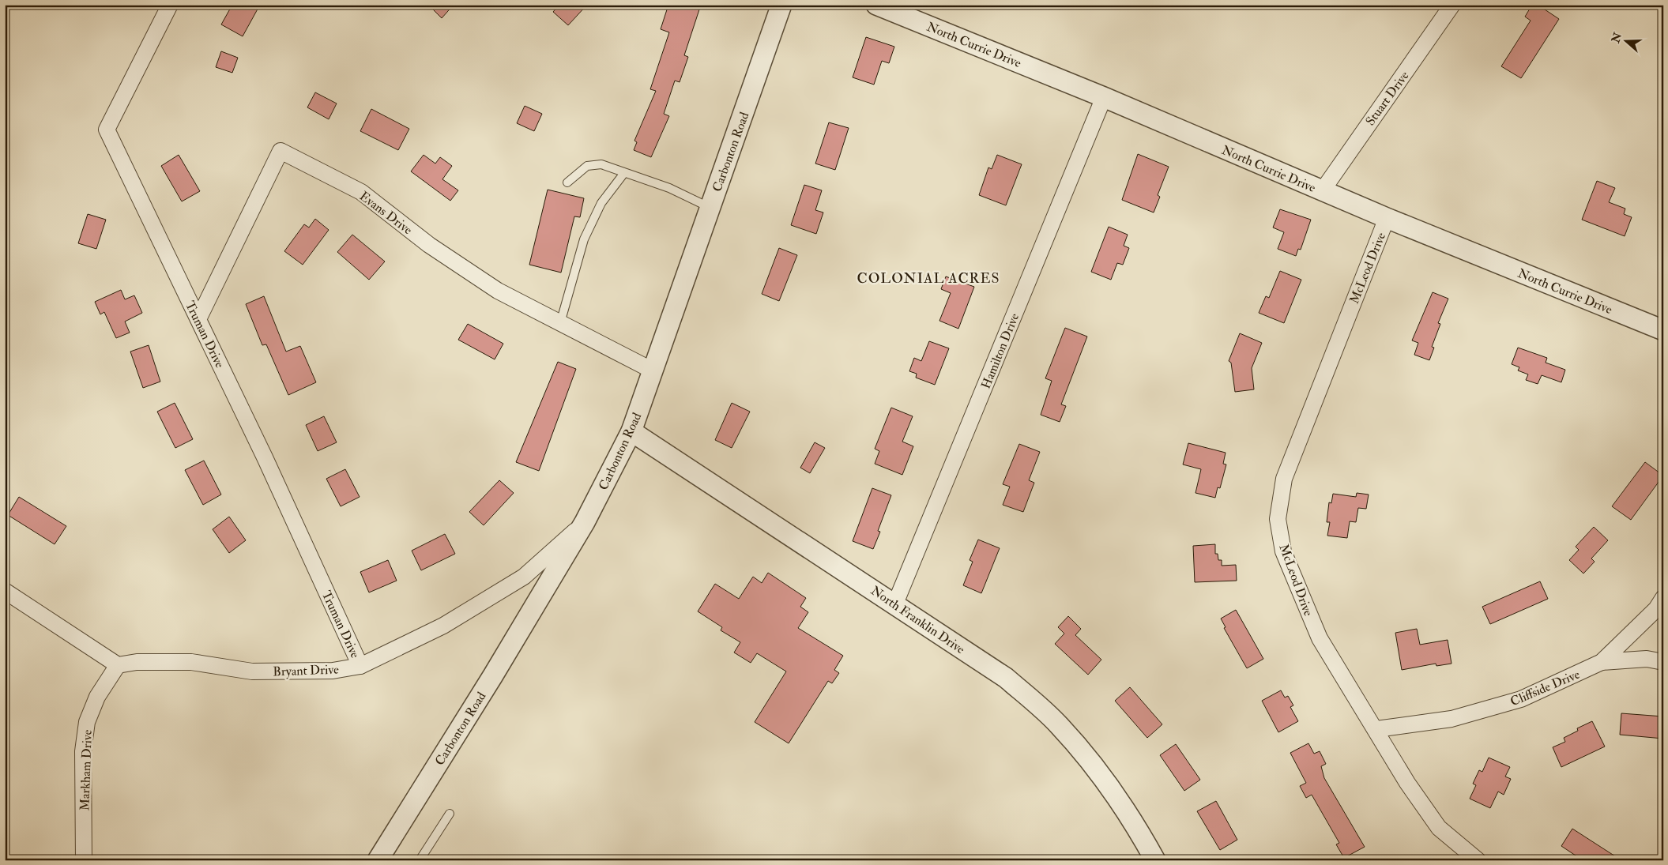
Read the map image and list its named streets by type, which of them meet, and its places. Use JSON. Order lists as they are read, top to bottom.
{
  "streets": {
    "street": [
      "North Currie Drive",
      "Stuart Drive",
      "Carbonton Road",
      "Evans Drive",
      "McLeod Drive",
      "Truman Drive",
      "Hamilton Drive",
      "North Franklin Drive",
      "Bryant Drive",
      "Cliffside Drive",
      "Markham Drive"
    ]
  },
  "crossings": [
    ["North Currie Drive", "Stuart Drive"],
    ["North Currie Drive", "McLeod Drive"],
    ["North Currie Drive", "Hamilton Drive"],
    ["Carbonton Road", "Evans Drive"],
    ["Carbonton Road", "North Franklin Drive"],
    ["Carbonton Road", "Bryant Drive"],
    ["Evans Drive", "Truman Drive"],
    ["McLeod Drive", "Cliffside Drive"],
    ["Truman Drive", "Bryant Drive"],
    ["Hamilton Drive", "North Franklin Drive"],
    ["Bryant Drive", "Markham Drive"]
  ],
  "districts": ["COLONIAL ACRES"],
  "north": "left"
}
